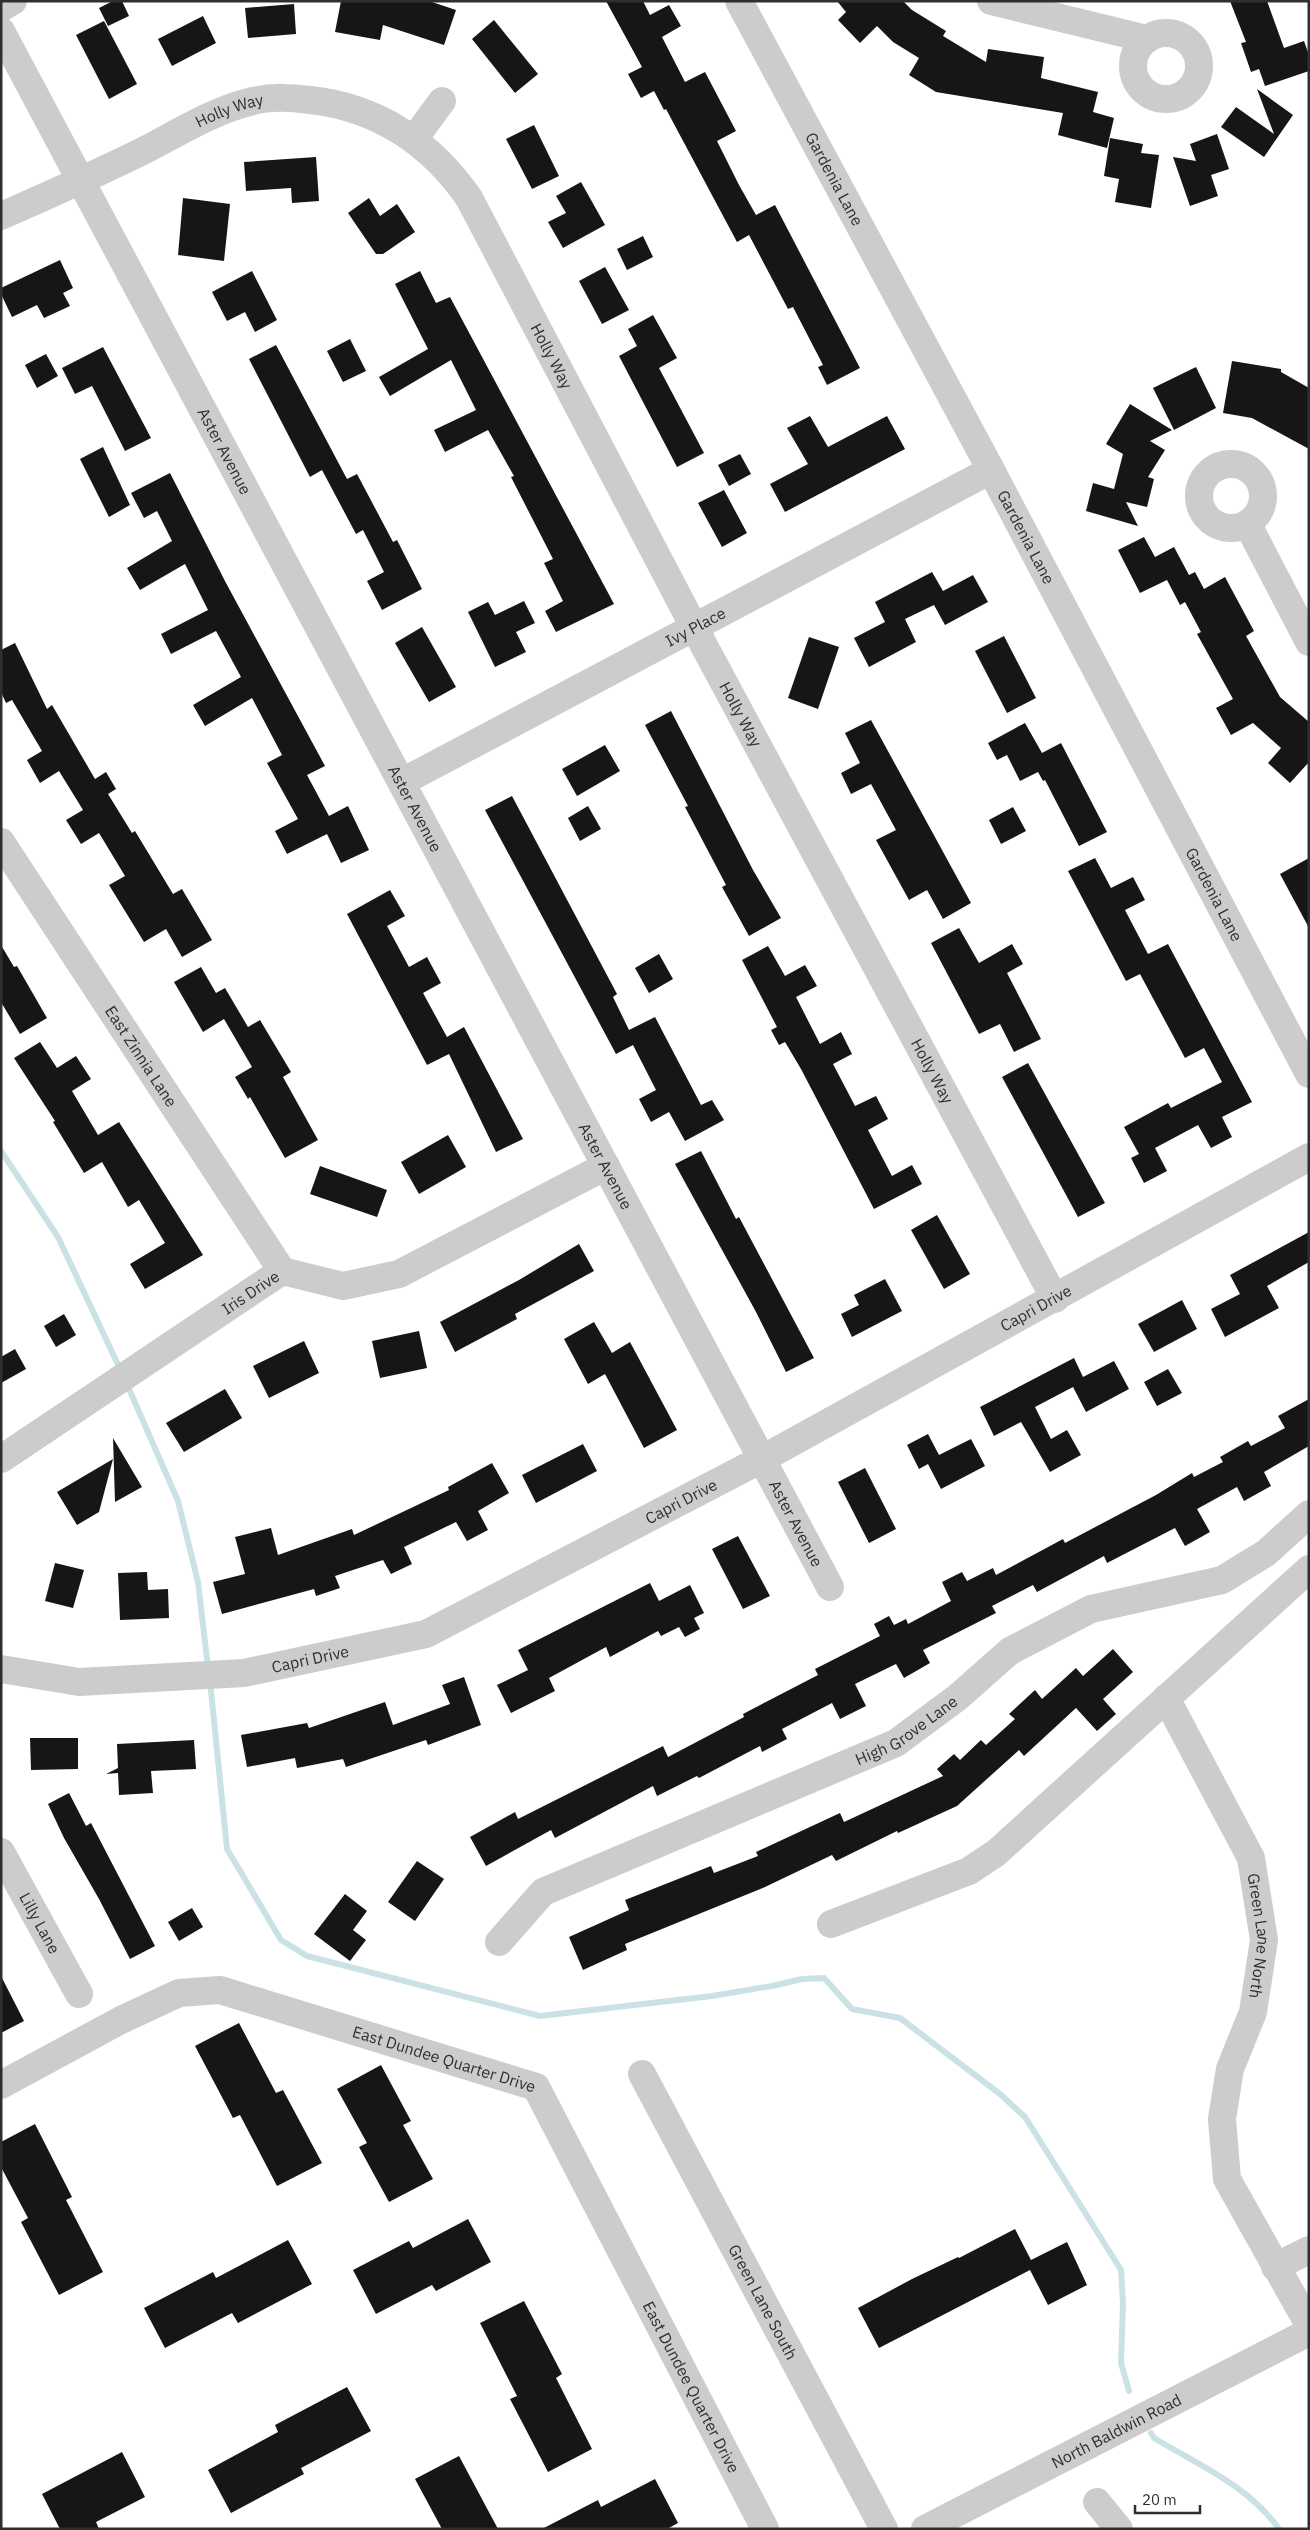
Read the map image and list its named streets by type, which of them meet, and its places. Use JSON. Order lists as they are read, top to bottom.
{
  "streets": {
    "street": [
      "Holly Way",
      "Gardenia Lane",
      "Aster Avenue",
      "Ivy Place",
      "East Zinnia Lane",
      "Iris Drive",
      "Capri Drive",
      "High Grove Lane",
      "Lilly Lane",
      "Green Lane North",
      "East Dundee Quarter Drive",
      "Green Lane South",
      "North Baldwin Road"
    ]
  },
  "crossings": [
    ["Holly Way", "Aster Avenue"],
    ["Holly Way", "Ivy Place"],
    ["Holly Way", "Capri Drive"],
    ["Gardenia Lane", "Ivy Place"],
    ["Aster Avenue", "Ivy Place"],
    ["Aster Avenue", "Iris Drive"],
    ["Aster Avenue", "Capri Drive"],
    ["East Zinnia Lane", "Iris Drive"]
  ],
  "scale_bar": "20 m"
}
